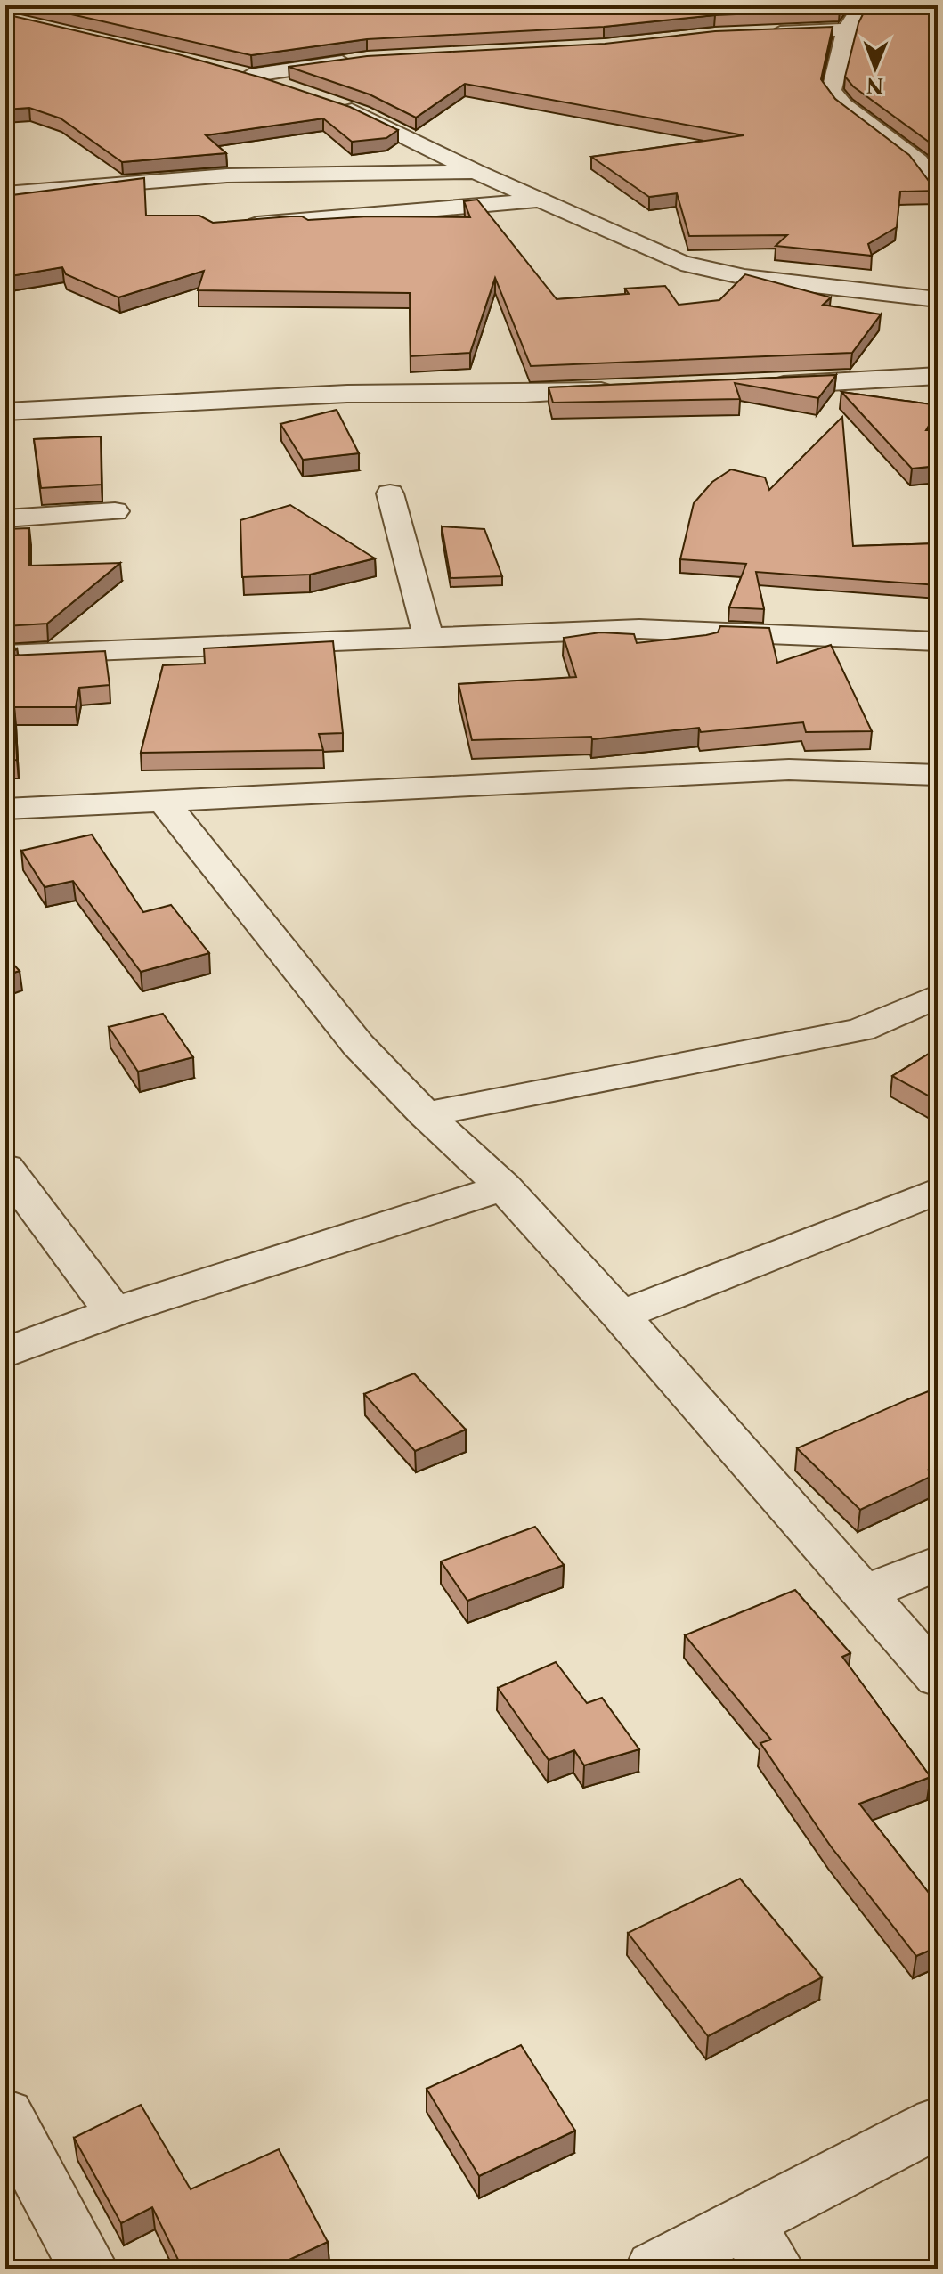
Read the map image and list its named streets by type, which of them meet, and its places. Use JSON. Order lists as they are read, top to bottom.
{
  "north": "bottom"
}
